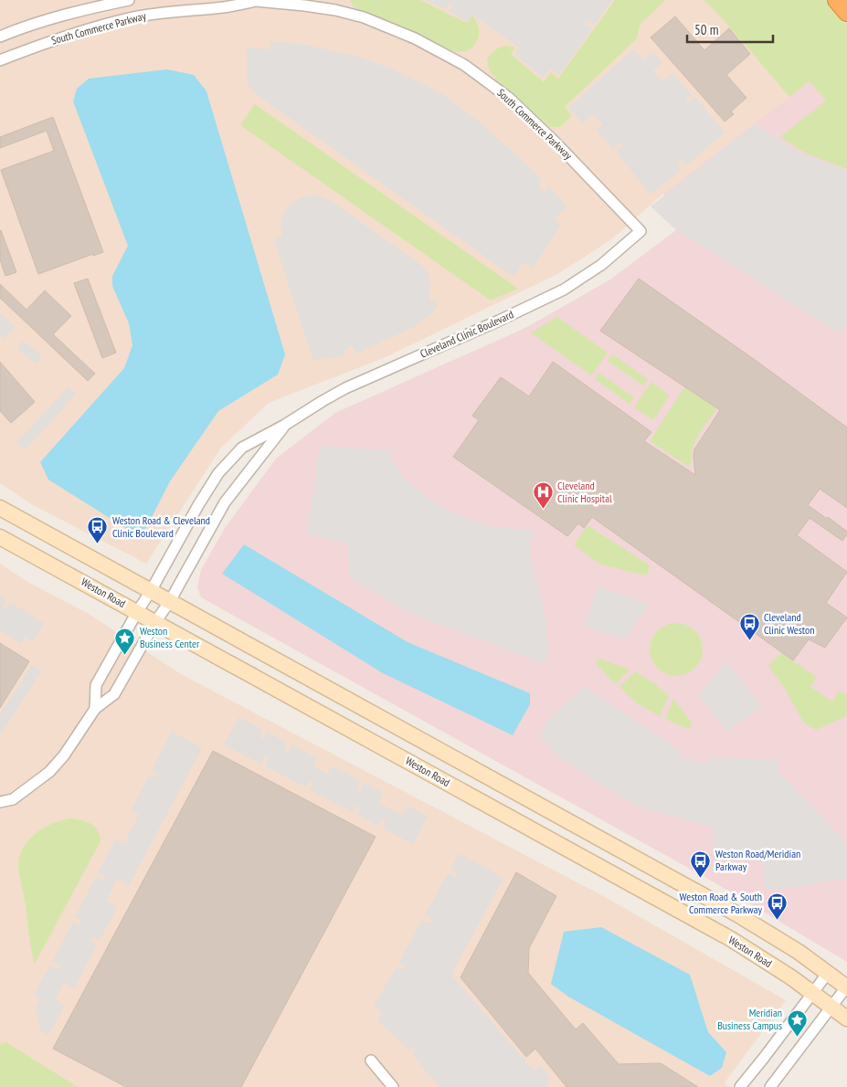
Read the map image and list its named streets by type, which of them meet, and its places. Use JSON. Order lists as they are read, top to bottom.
{
  "streets": {
    "main road": ["Weston Road"],
    "street": ["South Commerce Parkway", "Cleveland Clinic Boulevard"]
  },
  "crossings": [
    ["South Commerce Parkway", "Cleveland Clinic Boulevard"],
    ["Cleveland Clinic Boulevard", "Weston Road"]
  ],
  "places": {
    "hospital": ["Cleveland Clinic Hospital"],
    "bus stop": [
      "Weston Road & Cleveland Clinic Boulevard",
      "Cleveland Clinic Weston",
      "Weston Road/Meridian Parkway",
      "Weston Road & South Commerce Parkway"
    ],
    "place": ["Weston Business Center", "Meridian Business Campus"]
  },
  "scale_bar": "50 m"
}
